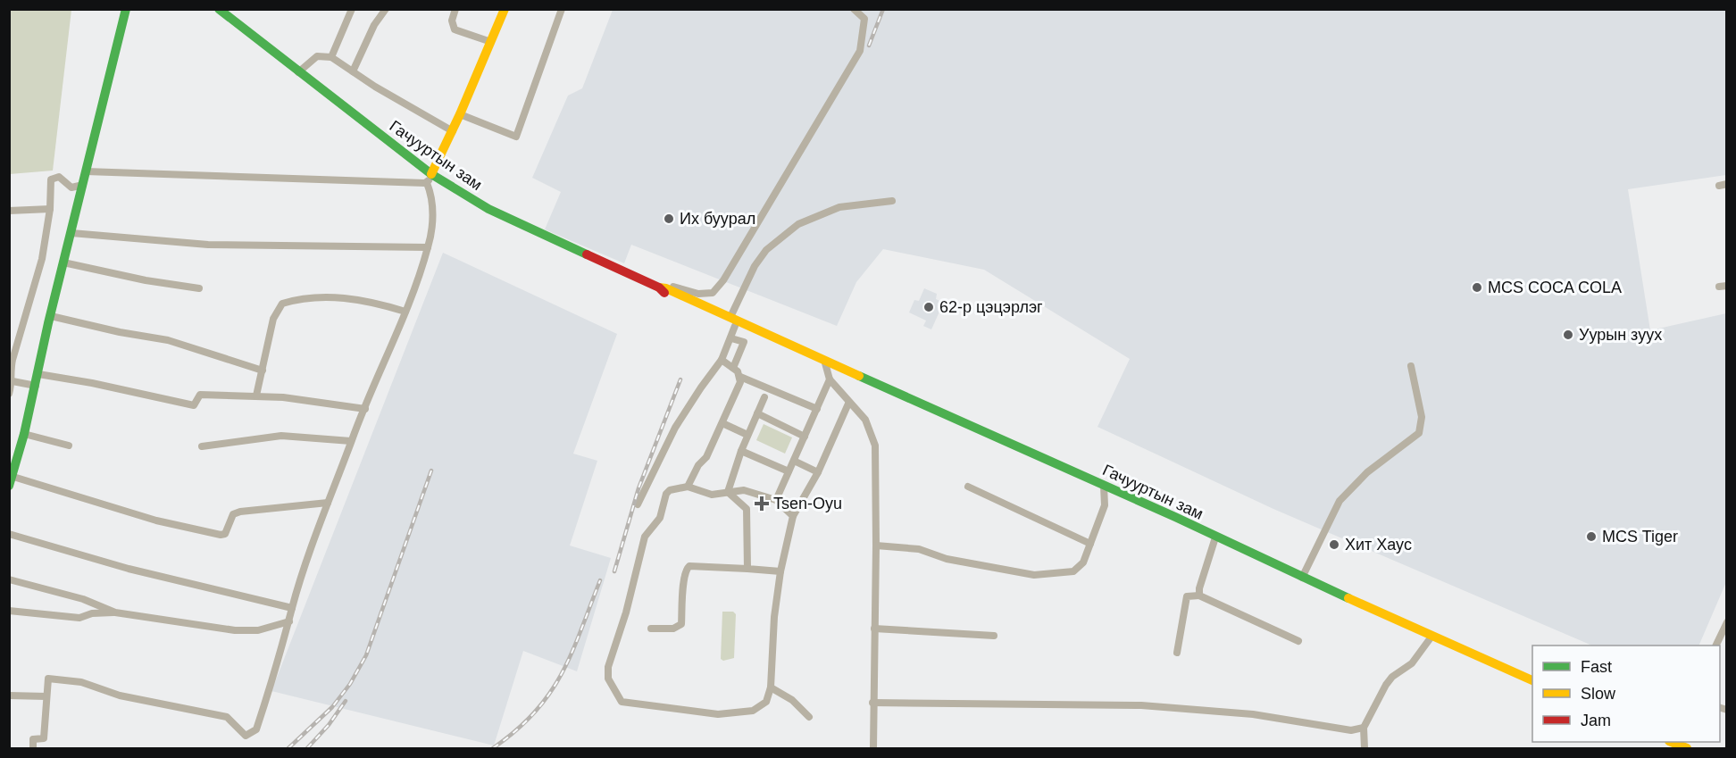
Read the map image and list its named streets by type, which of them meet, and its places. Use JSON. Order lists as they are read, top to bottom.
{
  "streets": {
    "main road": ["Гачууртын зам"]
  },
  "places": {
    "other": [
      "Их буурал",
      "MCS COCA COLA",
      "62-р цэцэрлэг",
      "Уурын зуух",
      "MCS Tiger",
      "Хит Хаус"
    ],
    "health": ["Tsen-Oyu"]
  },
  "legend": ["Fast", "Slow", "Jam"]
}
